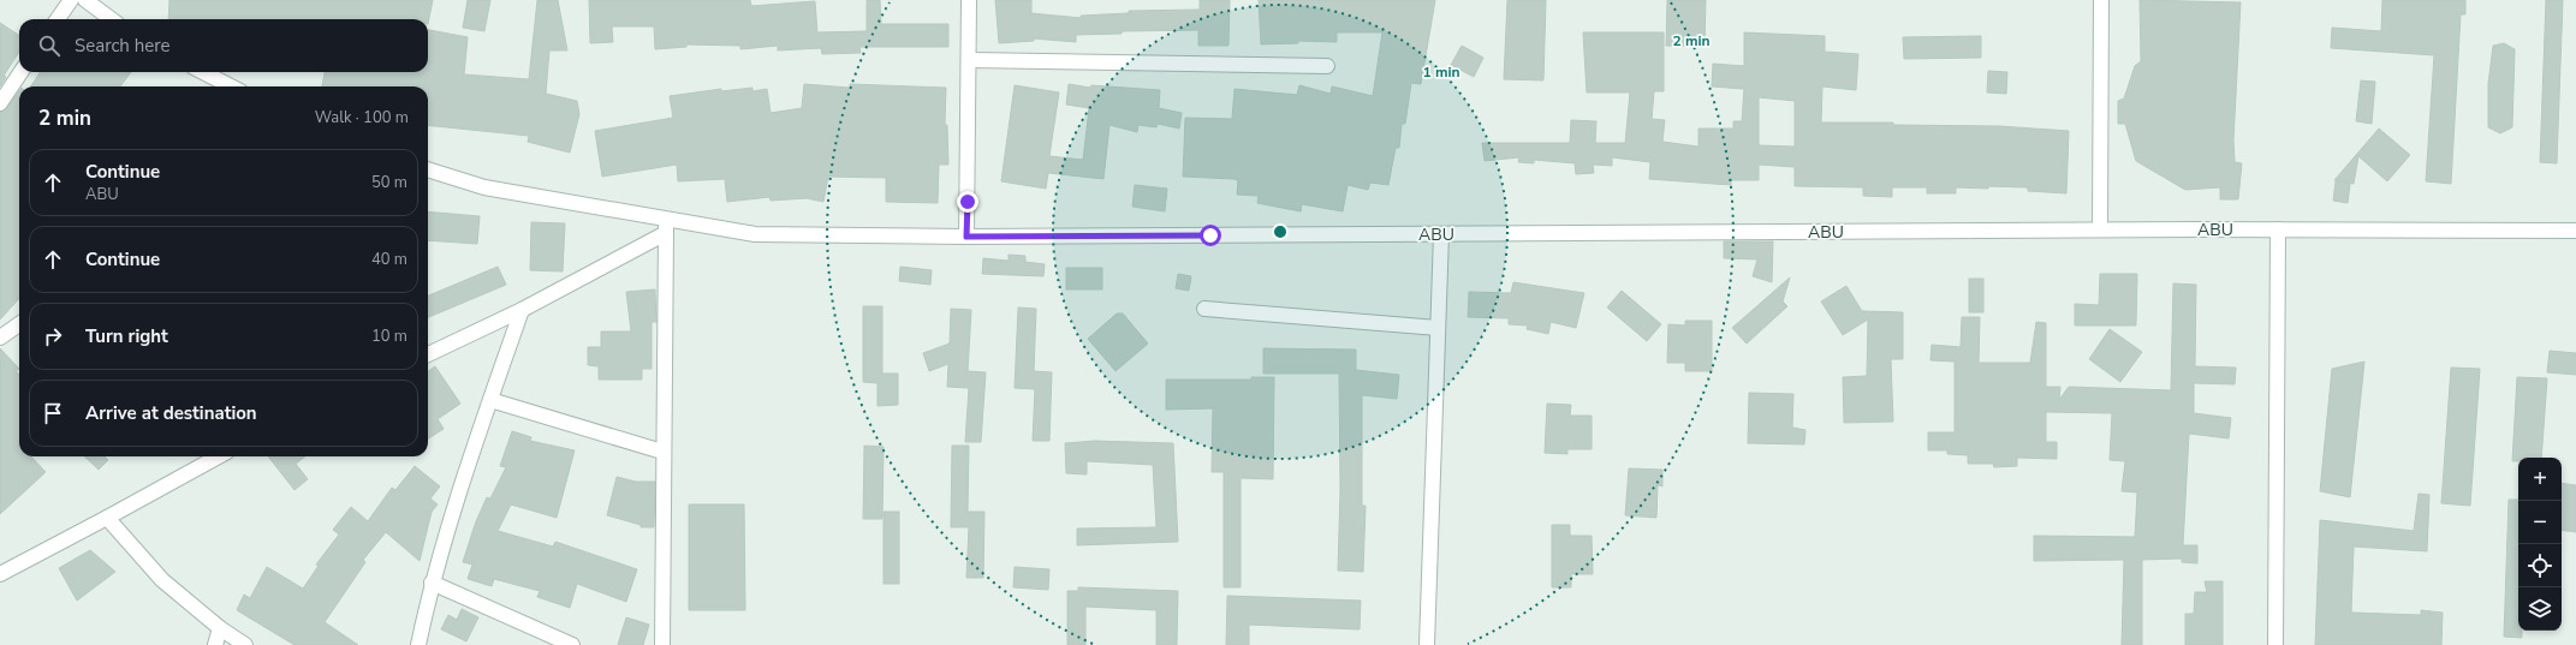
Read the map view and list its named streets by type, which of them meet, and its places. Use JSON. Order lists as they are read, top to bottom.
{
  "streets": {
    "street": ["ABU"]
  },
  "page": {
    "search": "Search here",
    "heading": ["2 min", "Walk · 100 m"],
    "list": [
      ["Continue", "ABU", "50 m"],
      ["Continue", "40 m"],
      ["Turn right", "10 m"],
      "Arrive at destination"
    ],
    "map_buttons": ["+", "−"]
  },
  "rings": ["2 min", "1 min"]
}
